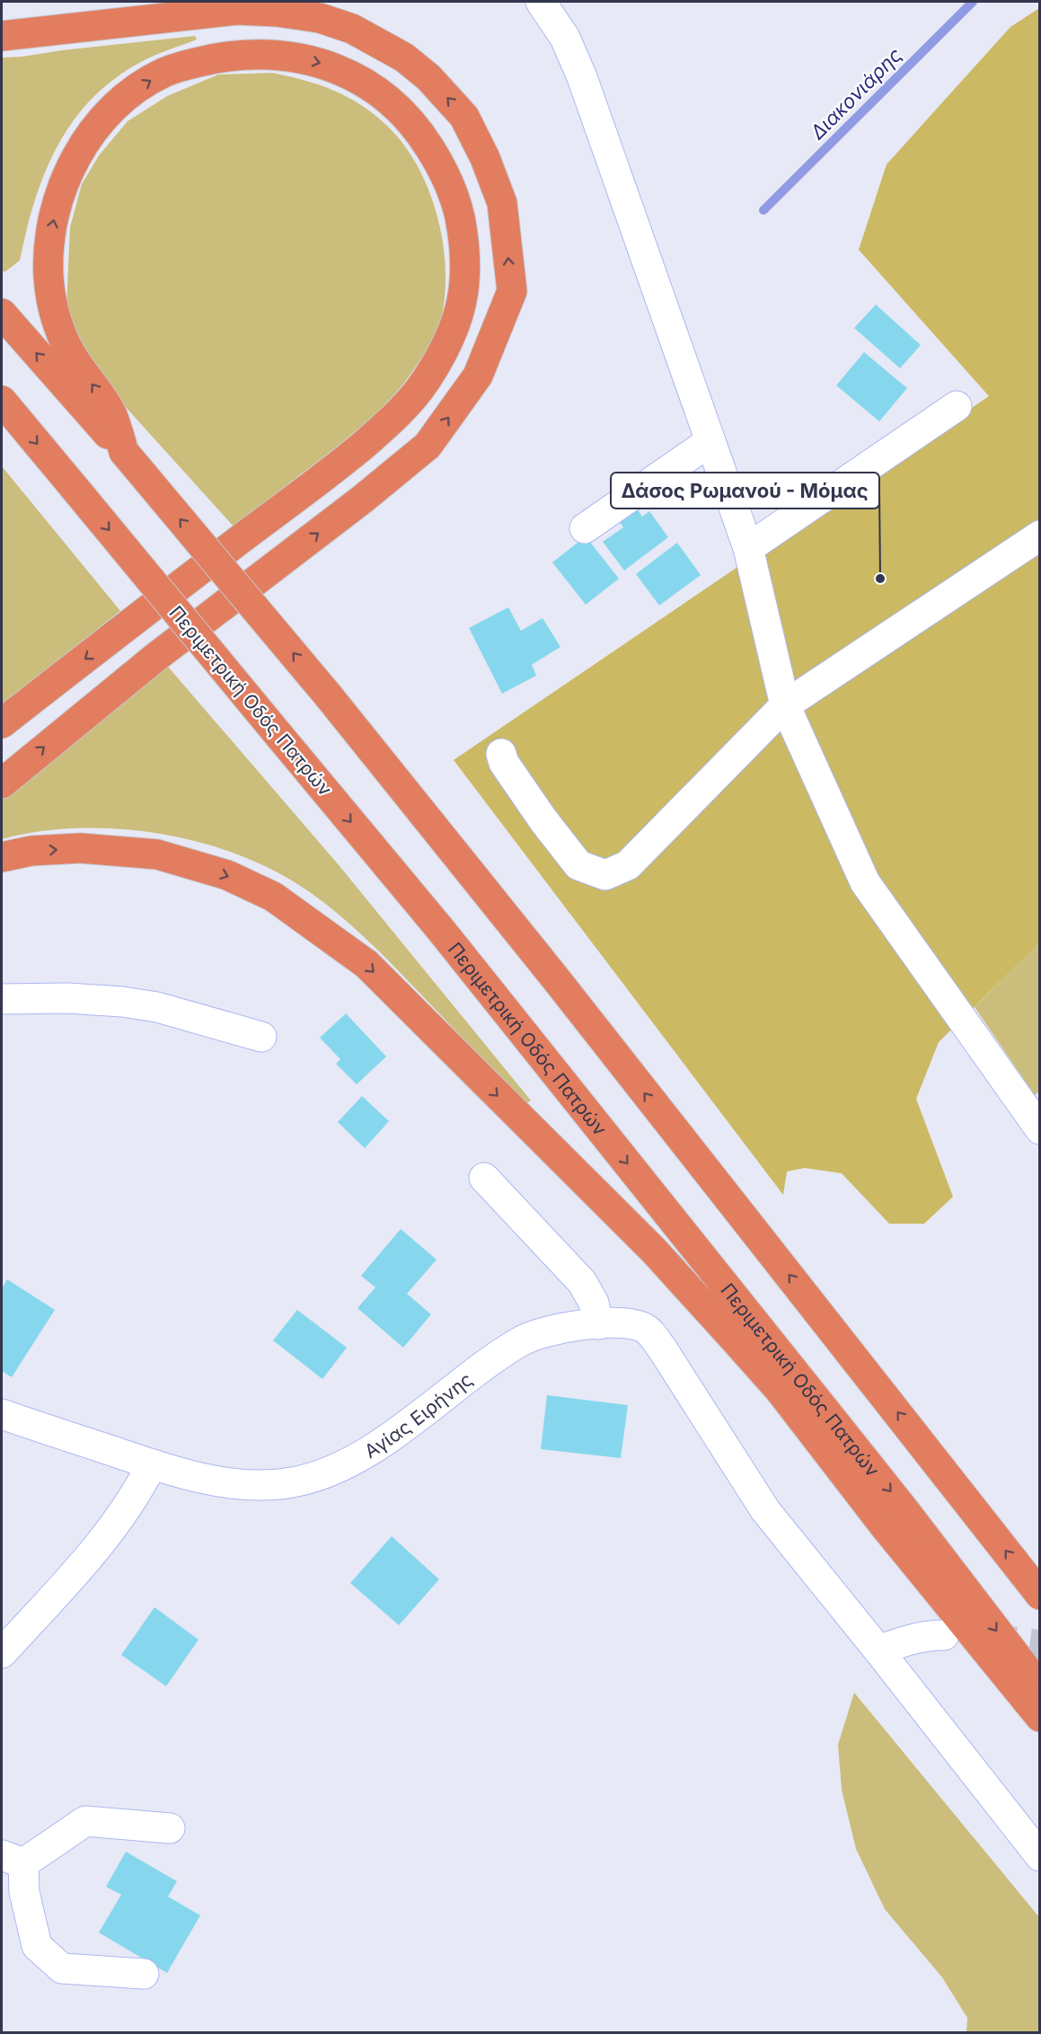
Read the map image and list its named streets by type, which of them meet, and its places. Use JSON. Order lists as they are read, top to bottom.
{
  "streets": {
    "highway": ["Περιμετρική Οδός Πατρών"],
    "street": ["Αγίας Ειρήνης"]
  },
  "water": ["Διακονιάρης"],
  "places": ["Δάσος Ρωμανού - Μόμας"]
}
